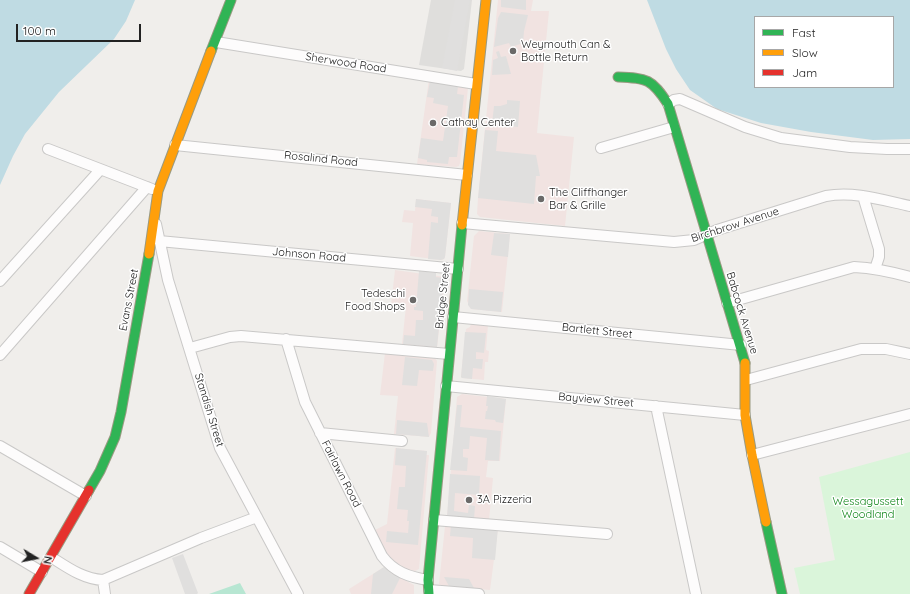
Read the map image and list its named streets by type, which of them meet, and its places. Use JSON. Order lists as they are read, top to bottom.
{
  "streets": {
    "street": [
      "Sherwood Road",
      "Rosalind Road",
      "Birchbrow Avenue",
      "Johnson Road",
      "Bridge Street",
      "Evans Street",
      "Babcock Avenue",
      "Bartlett Street",
      "Bayview Street",
      "Standish Street",
      "Fairlawn Road"
    ]
  },
  "crossings": [
    ["Sherwood Road", "Bridge Street"],
    ["Sherwood Road", "Evans Street"],
    ["Rosalind Road", "Bridge Street"],
    ["Rosalind Road", "Evans Street"],
    ["Birchbrow Avenue", "Bridge Street"],
    ["Birchbrow Avenue", "Babcock Avenue"],
    ["Johnson Road", "Bridge Street"],
    ["Johnson Road", "Standish Street"],
    ["Bridge Street", "Bartlett Street"],
    ["Bridge Street", "Bayview Street"],
    ["Bridge Street", "Fairlawn Road"],
    ["Evans Street", "Standish Street"],
    ["Babcock Avenue", "Bartlett Street"],
    ["Babcock Avenue", "Bayview Street"]
  ],
  "parks": ["Wessagussett Woodland"],
  "places": [
    "Weymouth Can & Bottle Return",
    "Cathay Center",
    "The Cliffhanger Bar & Grille",
    "Tedeschi Food Shops",
    "3A Pizzeria"
  ],
  "legend": ["Fast", "Slow", "Jam"],
  "scale_bar": "100 m",
  "north": "right"
}
